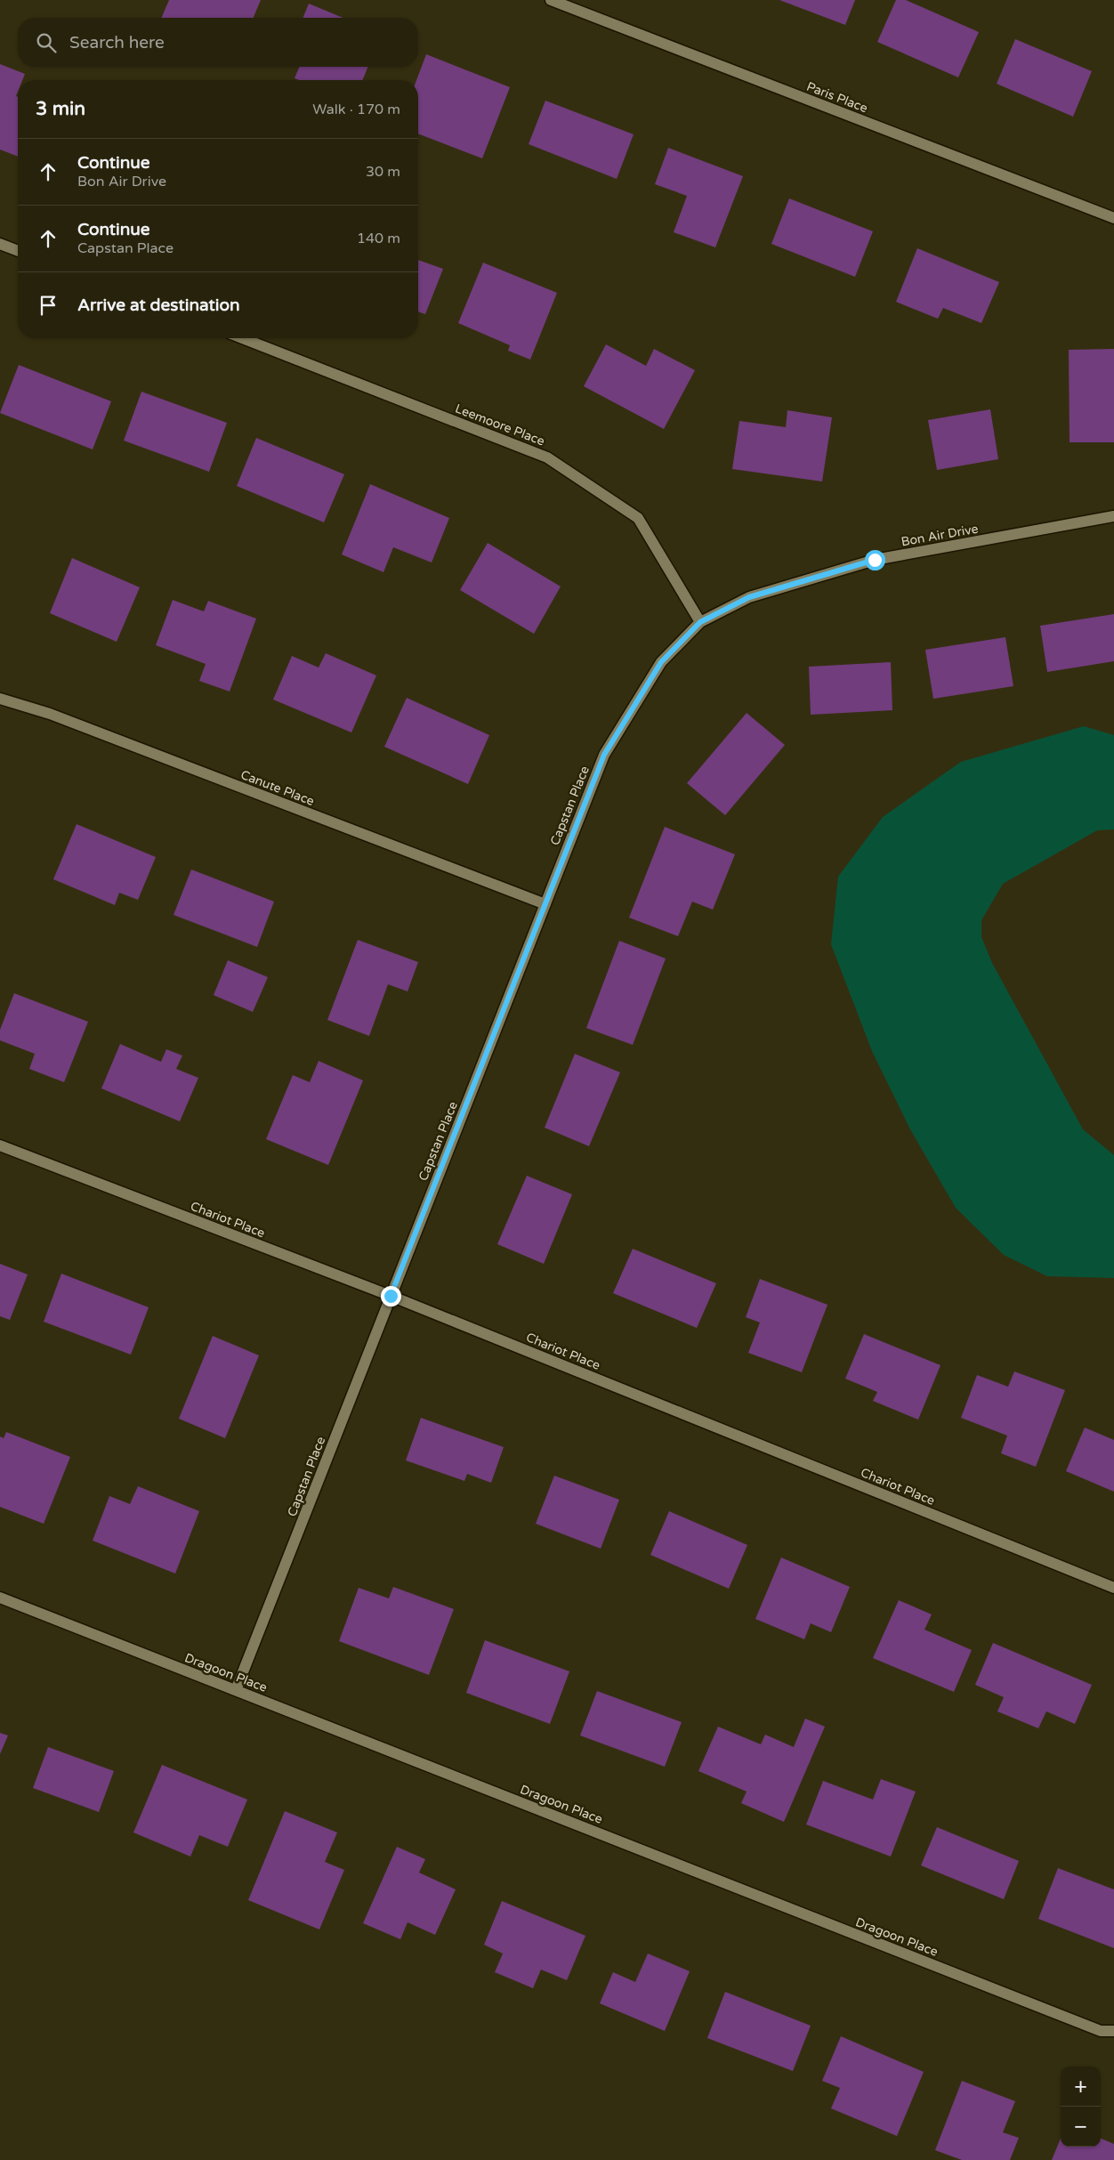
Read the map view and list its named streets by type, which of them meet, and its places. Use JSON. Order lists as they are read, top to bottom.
{
  "streets": {
    "street": [
      "Paris Place",
      "Leemoore Place",
      "Bon Air Drive",
      "Canute Place",
      "Capstan Place",
      "Chariot Place",
      "Dragoon Place"
    ]
  },
  "crossings": [
    ["Leemoore Place", "Bon Air Drive"],
    ["Leemoore Place", "Capstan Place"],
    ["Bon Air Drive", "Capstan Place"],
    ["Canute Place", "Capstan Place"],
    ["Capstan Place", "Chariot Place"],
    ["Capstan Place", "Dragoon Place"]
  ],
  "page": {
    "search": "Search here",
    "heading": ["3 min", "Walk · 170 m"],
    "list": [
      ["Continue", "Bon Air Drive", "30 m"],
      ["Continue", "Capstan Place", "140 m"],
      "Arrive at destination"
    ],
    "map_buttons": ["+", "−"]
  }
}
